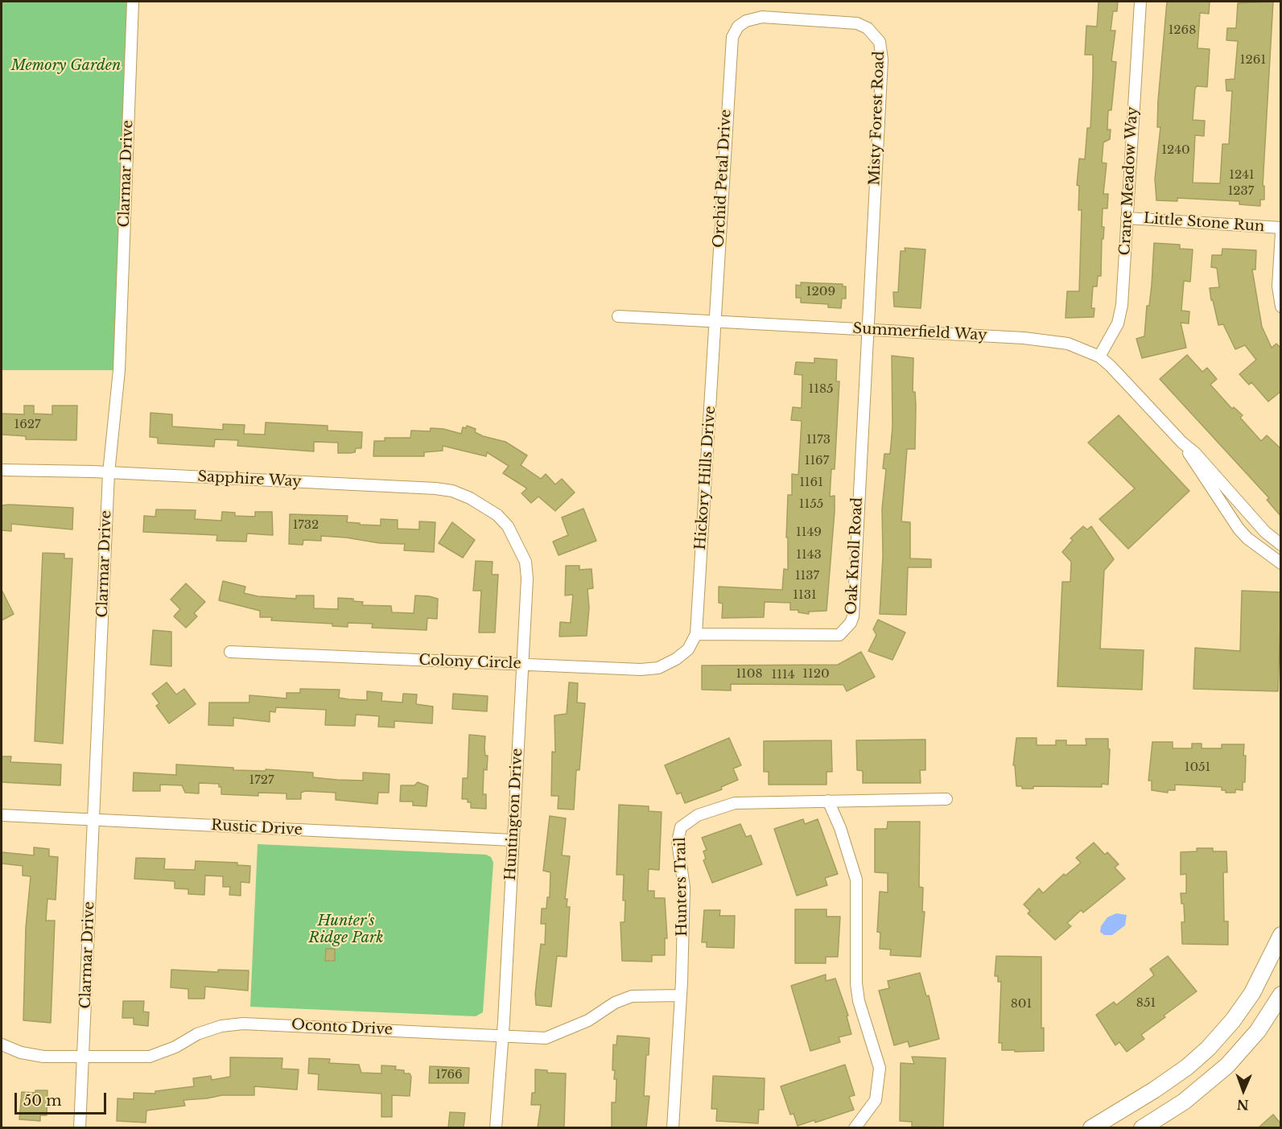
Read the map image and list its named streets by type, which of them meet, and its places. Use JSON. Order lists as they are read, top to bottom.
{
  "streets": {
    "street": [
      "Misty Forest Road",
      "Clarmar Drive",
      "Orchid Petal Drive",
      "Crane Meadow Way",
      "Little Stone Run",
      "Summerfield Way",
      "Hickory Hills Drive",
      "Sapphire Way",
      "Oak Knoll Road",
      "Colony Circle",
      "Huntington Drive",
      "Rustic Drive",
      "Hunters Trail",
      "Oconto Drive"
    ]
  },
  "crossings": [
    ["Misty Forest Road", "Orchid Petal Drive"],
    ["Misty Forest Road", "Summerfield Way"],
    ["Misty Forest Road", "Oak Knoll Road"],
    ["Clarmar Drive", "Sapphire Way"],
    ["Clarmar Drive", "Rustic Drive"],
    ["Clarmar Drive", "Oconto Drive"],
    ["Orchid Petal Drive", "Summerfield Way"],
    ["Orchid Petal Drive", "Hickory Hills Drive"],
    ["Crane Meadow Way", "Little Stone Run"],
    ["Crane Meadow Way", "Summerfield Way"],
    ["Summerfield Way", "Hickory Hills Drive"],
    ["Summerfield Way", "Oak Knoll Road"],
    ["Hickory Hills Drive", "Oak Knoll Road"],
    ["Hickory Hills Drive", "Colony Circle"],
    ["Sapphire Way", "Huntington Drive"],
    ["Oak Knoll Road", "Colony Circle"],
    ["Colony Circle", "Huntington Drive"],
    ["Huntington Drive", "Rustic Drive"],
    ["Huntington Drive", "Oconto Drive"],
    ["Hunters Trail", "Oconto Drive"]
  ],
  "parks": ["Memory Garden", "Hunter's Ridge Park"],
  "house_numbers": [
    "1268",
    "1261",
    "1240",
    "1241",
    "1237",
    "1209",
    "1185",
    "1627",
    "1173",
    "1167",
    "1161",
    "1155",
    "1732",
    "1149",
    "1143",
    "1137",
    "1131",
    "1108",
    "1120",
    "1114",
    "1051",
    "1727",
    "851",
    "801",
    "1766"
  ],
  "scale_bar": "50 m",
  "north": "bottom"
}
